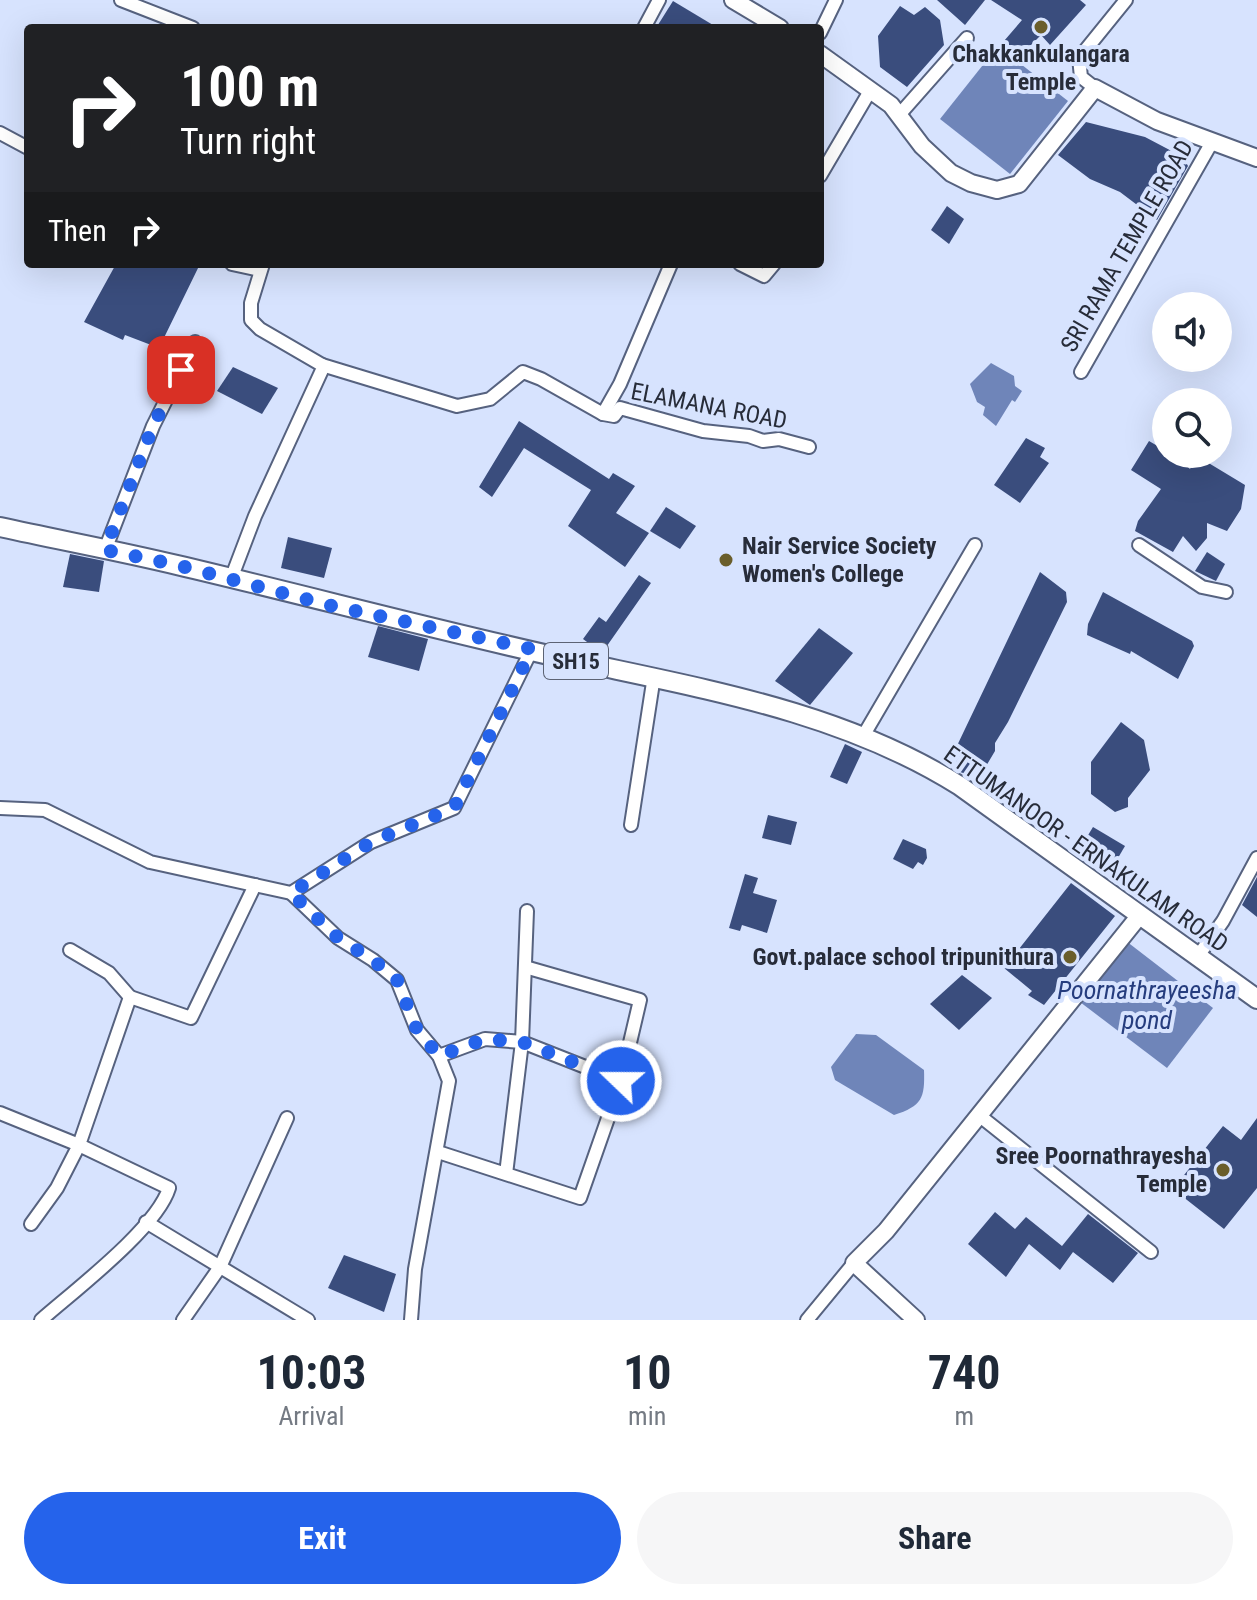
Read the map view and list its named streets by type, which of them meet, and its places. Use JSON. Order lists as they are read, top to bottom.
{
  "streets": {
    "main road": ["SH15", "ETTUMANOOR - ERNAKULAM ROAD"],
    "street": ["SRI RAMA TEMPLE ROAD", "ELAMANA ROAD"]
  },
  "water": ["Poornathrayeesha pond"],
  "places": [
    "Chakkankulangara Temple",
    "Nair Service Society Women's College",
    "Govt.palace school tripunithura",
    "Sree Poornathrayesha Temple"
  ],
  "page": {
    "turn": ["100 m", "Turn right"],
    "then": "Then",
    "eta": [
      "10:03",
      "Arrival",
      "10",
      "min",
      "740",
      "m"
    ],
    "buttons": ["Exit", "Share"]
  }
}
